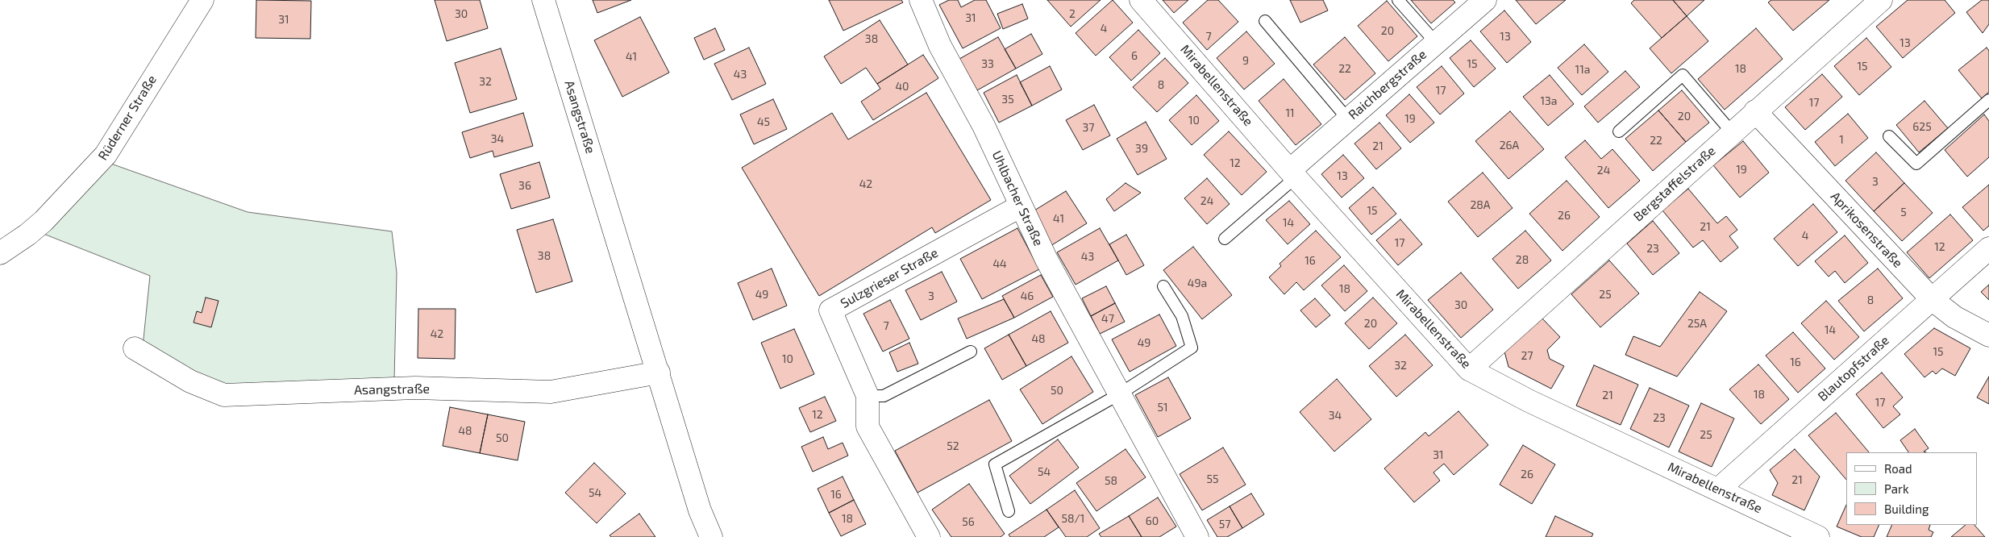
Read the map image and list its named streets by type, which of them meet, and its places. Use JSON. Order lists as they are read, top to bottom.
{
  "streets": {
    "street": [
      "Raichbergstraße",
      "Mirabellenstraße",
      "Asangstraße",
      "Rüderner Straße",
      "Bergstaffelstraße",
      "Uhlbacher Straße",
      "Aprikosenstraße",
      "Sulzgrieser Straße",
      "Blautopfstraße"
    ]
  },
  "crossings": [
    ["Raichbergstraße", "Mirabellenstraße"],
    ["Mirabellenstraße", "Bergstaffelstraße"],
    ["Mirabellenstraße", "Blautopfstraße"],
    ["Bergstaffelstraße", "Aprikosenstraße"],
    ["Uhlbacher Straße", "Sulzgrieser Straße"],
    ["Aprikosenstraße", "Blautopfstraße"]
  ],
  "house_numbers": [
    "30",
    "2",
    "31",
    "31",
    "4",
    "20",
    "7",
    "13",
    "38",
    "13",
    "6",
    "41",
    "9",
    "33",
    "15",
    "15",
    "22",
    "18",
    "11a",
    "43",
    "32",
    "8",
    "40",
    "17",
    "35",
    "13a",
    "17",
    "11",
    "20",
    "19",
    "10",
    "45",
    "625",
    "37",
    "34",
    "1",
    "22",
    "26A",
    "21",
    "39",
    "12",
    "19",
    "24",
    "13",
    "3",
    "42",
    "36",
    "24",
    "28A",
    "15",
    "5",
    "26",
    "41",
    "14",
    "21",
    "4",
    "17",
    "12",
    "23",
    "38",
    "43",
    "28",
    "16",
    "44",
    "49a",
    "18",
    "49",
    "25",
    "3",
    "46",
    "8",
    "30",
    "47",
    "20",
    "25A",
    "7",
    "14",
    "42",
    "48",
    "49",
    "15",
    "27",
    "10",
    "16",
    "32",
    "50",
    "18",
    "21",
    "17",
    "51",
    "12",
    "34",
    "23",
    "48",
    "25",
    "50",
    "52",
    "31",
    "54",
    "26",
    "55",
    "21",
    "58",
    "54",
    "16",
    "18",
    "58/1",
    "60",
    "56",
    "57"
  ],
  "legend": ["Road", "Park", "Building"]
}
